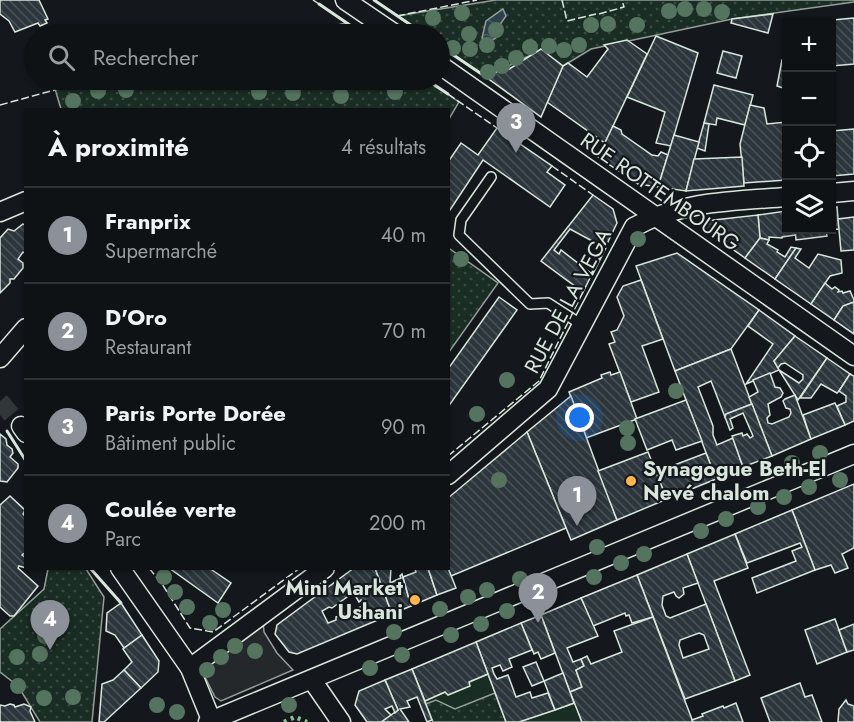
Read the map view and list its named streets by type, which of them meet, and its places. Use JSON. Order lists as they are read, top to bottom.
{
  "streets": {
    "street": ["RUE ROTTEMBOURG", "RUE DE LA VEGA"]
  },
  "crossings": [
    ["RUE ROTTEMBOURG", "RUE DE LA VEGA"]
  ],
  "places": ["Synagogue Beth-El Nevé chalom", "Mini Market Ushani"],
  "page": {
    "map_buttons": ["+", "−"],
    "search": "Rechercher",
    "pins": [
      "3",
      "1",
      "2",
      "4"
    ],
    "heading": ["À proximité", "4 résultats"],
    "list": [
      {
        "mark": "1",
        "name": "Franprix",
        "note": "Supermarché",
        "value": "40 m"
      },
      {
        "mark": "2",
        "name": "D'Oro",
        "note": "Restaurant",
        "value": "70 m"
      },
      {
        "mark": "3",
        "name": "Paris Porte Dorée",
        "note": "Bâtiment public",
        "value": "90 m"
      },
      {
        "mark": "4",
        "name": "Coulée verte",
        "note": "Parc",
        "value": "200 m"
      }
    ]
  }
}
